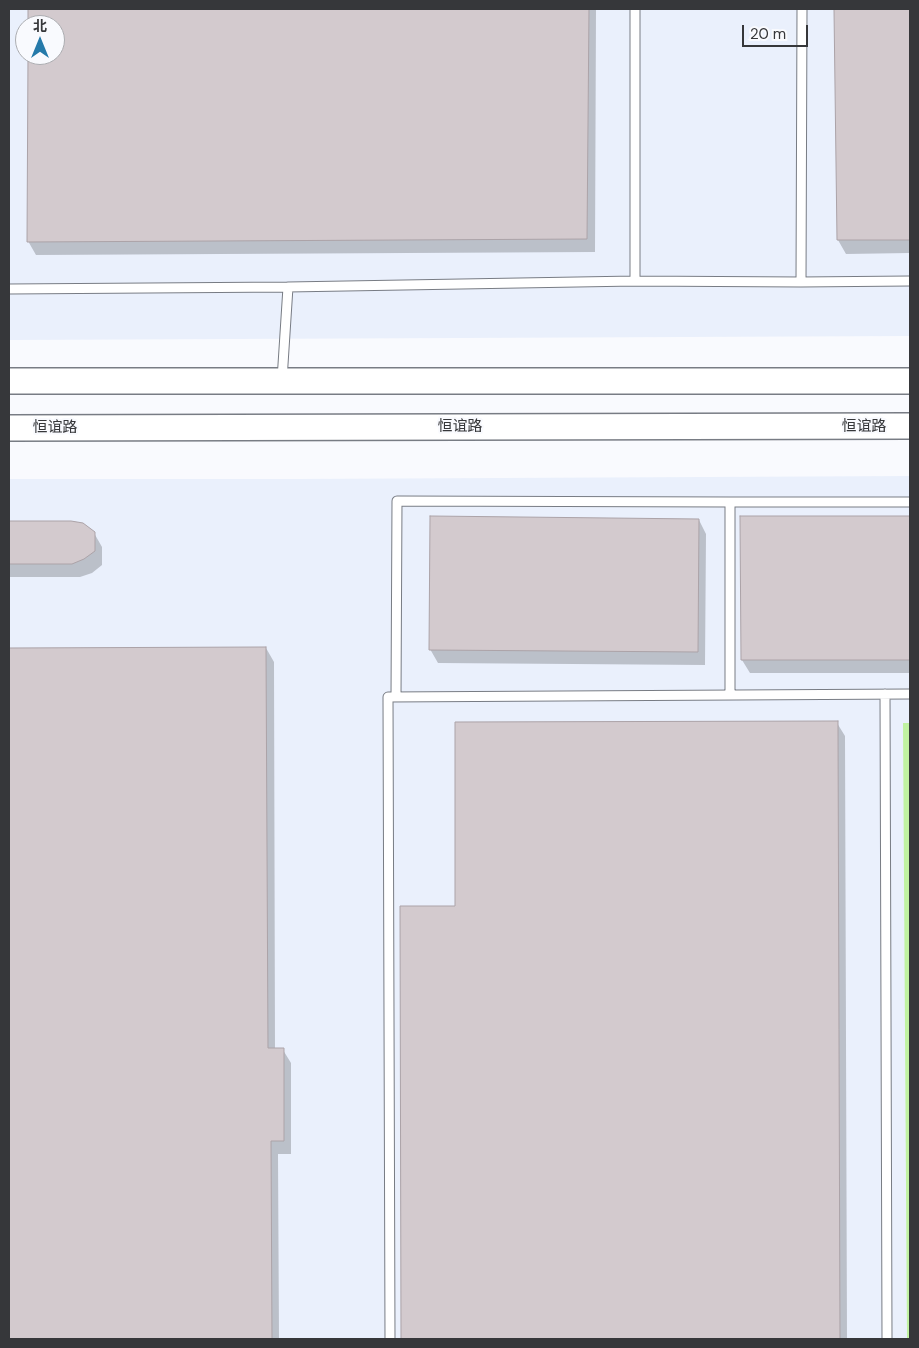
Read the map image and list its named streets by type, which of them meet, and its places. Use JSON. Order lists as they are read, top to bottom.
{
  "streets": {
    "main road": ["恒谊路"]
  },
  "scale_bar": "20 m",
  "north": "top"
}
